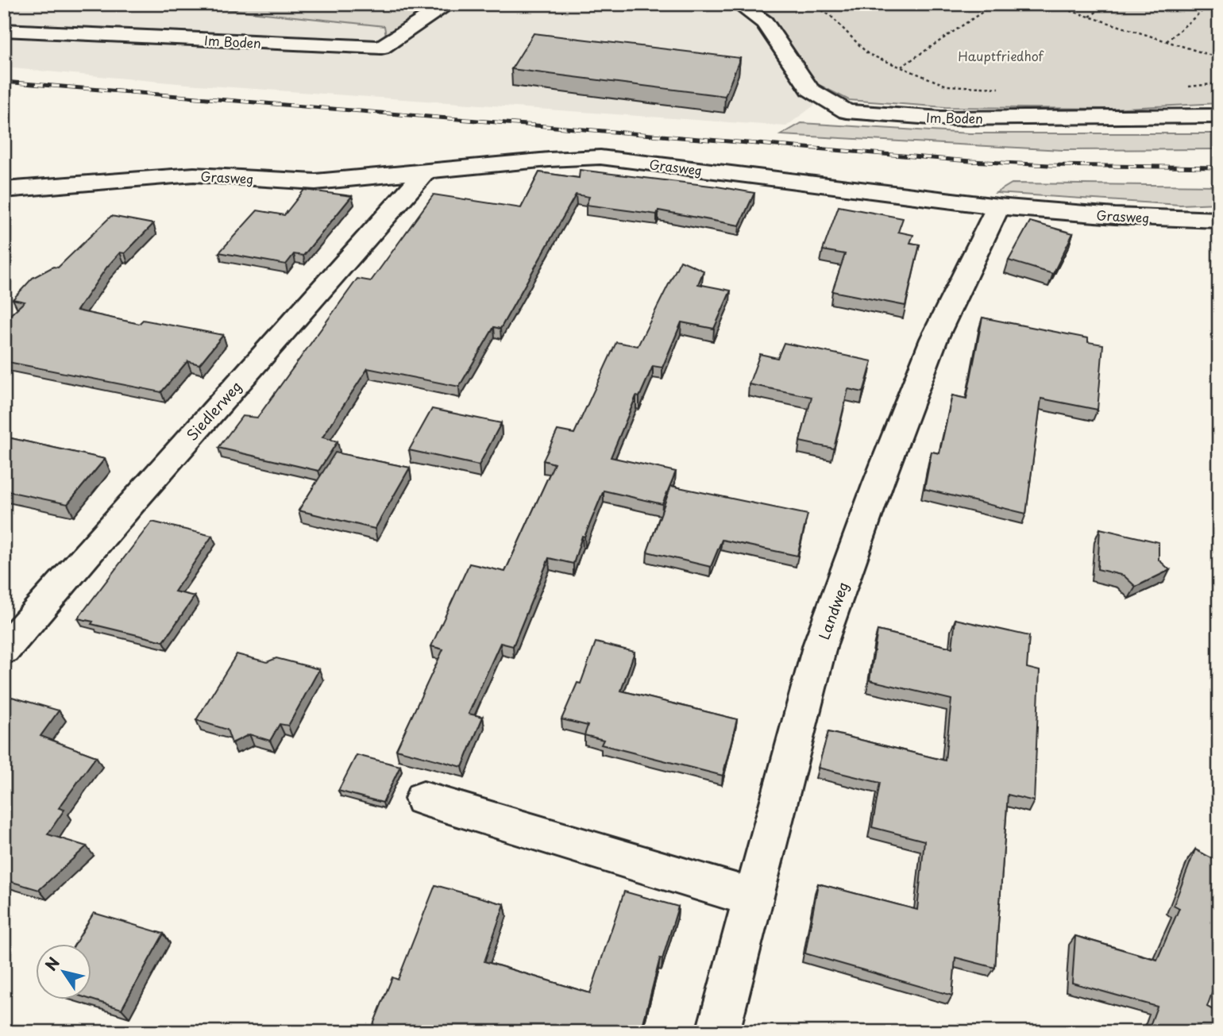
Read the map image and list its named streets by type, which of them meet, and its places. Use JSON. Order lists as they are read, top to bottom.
{
  "streets": {
    "street": [
      "Im Boden",
      "Grasweg",
      "Siedlerweg",
      "Landweg"
    ]
  },
  "crossings": [
    ["Grasweg", "Siedlerweg"],
    ["Grasweg", "Landweg"]
  ],
  "parks": ["Hauptfriedhof"],
  "north": "top left"
}
